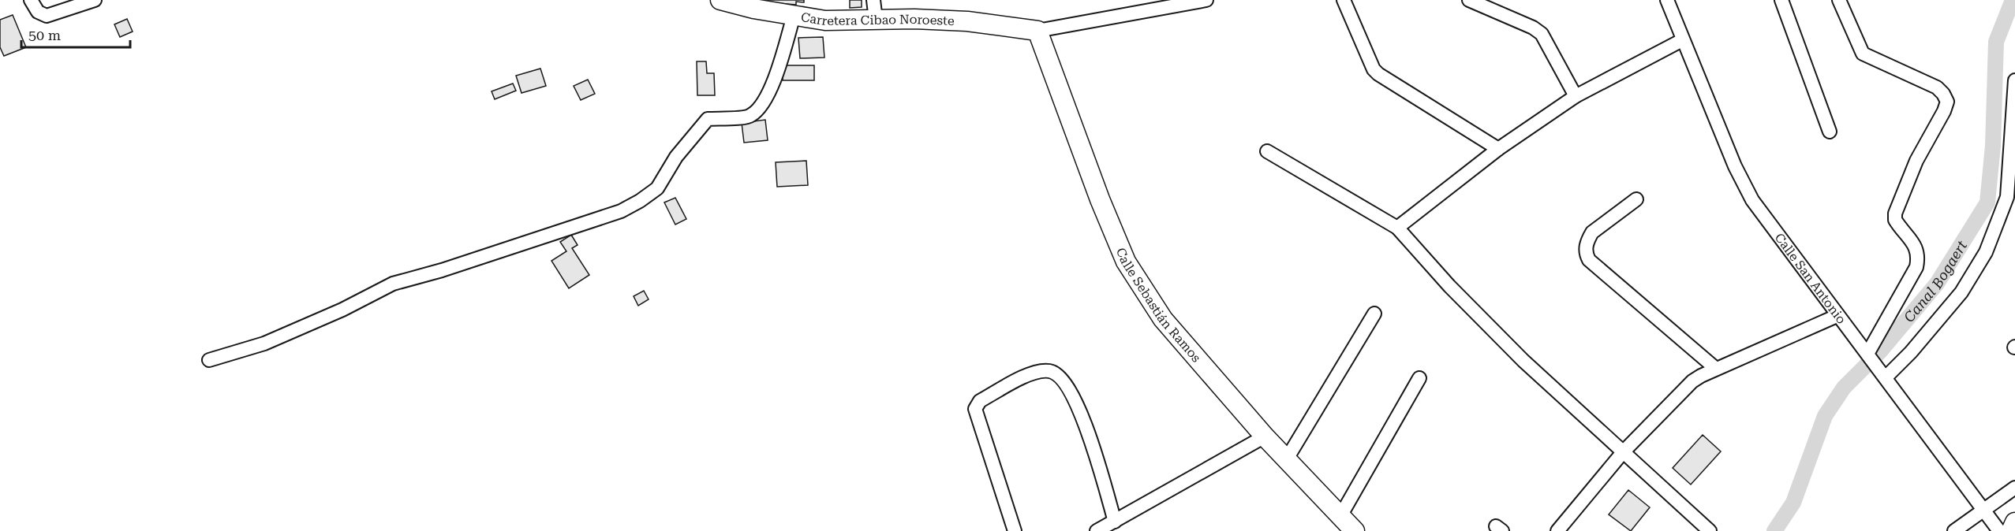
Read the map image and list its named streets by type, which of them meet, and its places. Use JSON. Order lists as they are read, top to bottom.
{
  "streets": {
    "main road": ["Carretera Cibao Noroeste", "Calle Sebastián Ramos"],
    "street": ["Calle San Antonio"]
  },
  "crossings": [
    ["Carretera Cibao Noroeste", "Calle Sebastián Ramos"]
  ],
  "water": ["Canal Bogaert"],
  "scale_bar": "50 m"
}
